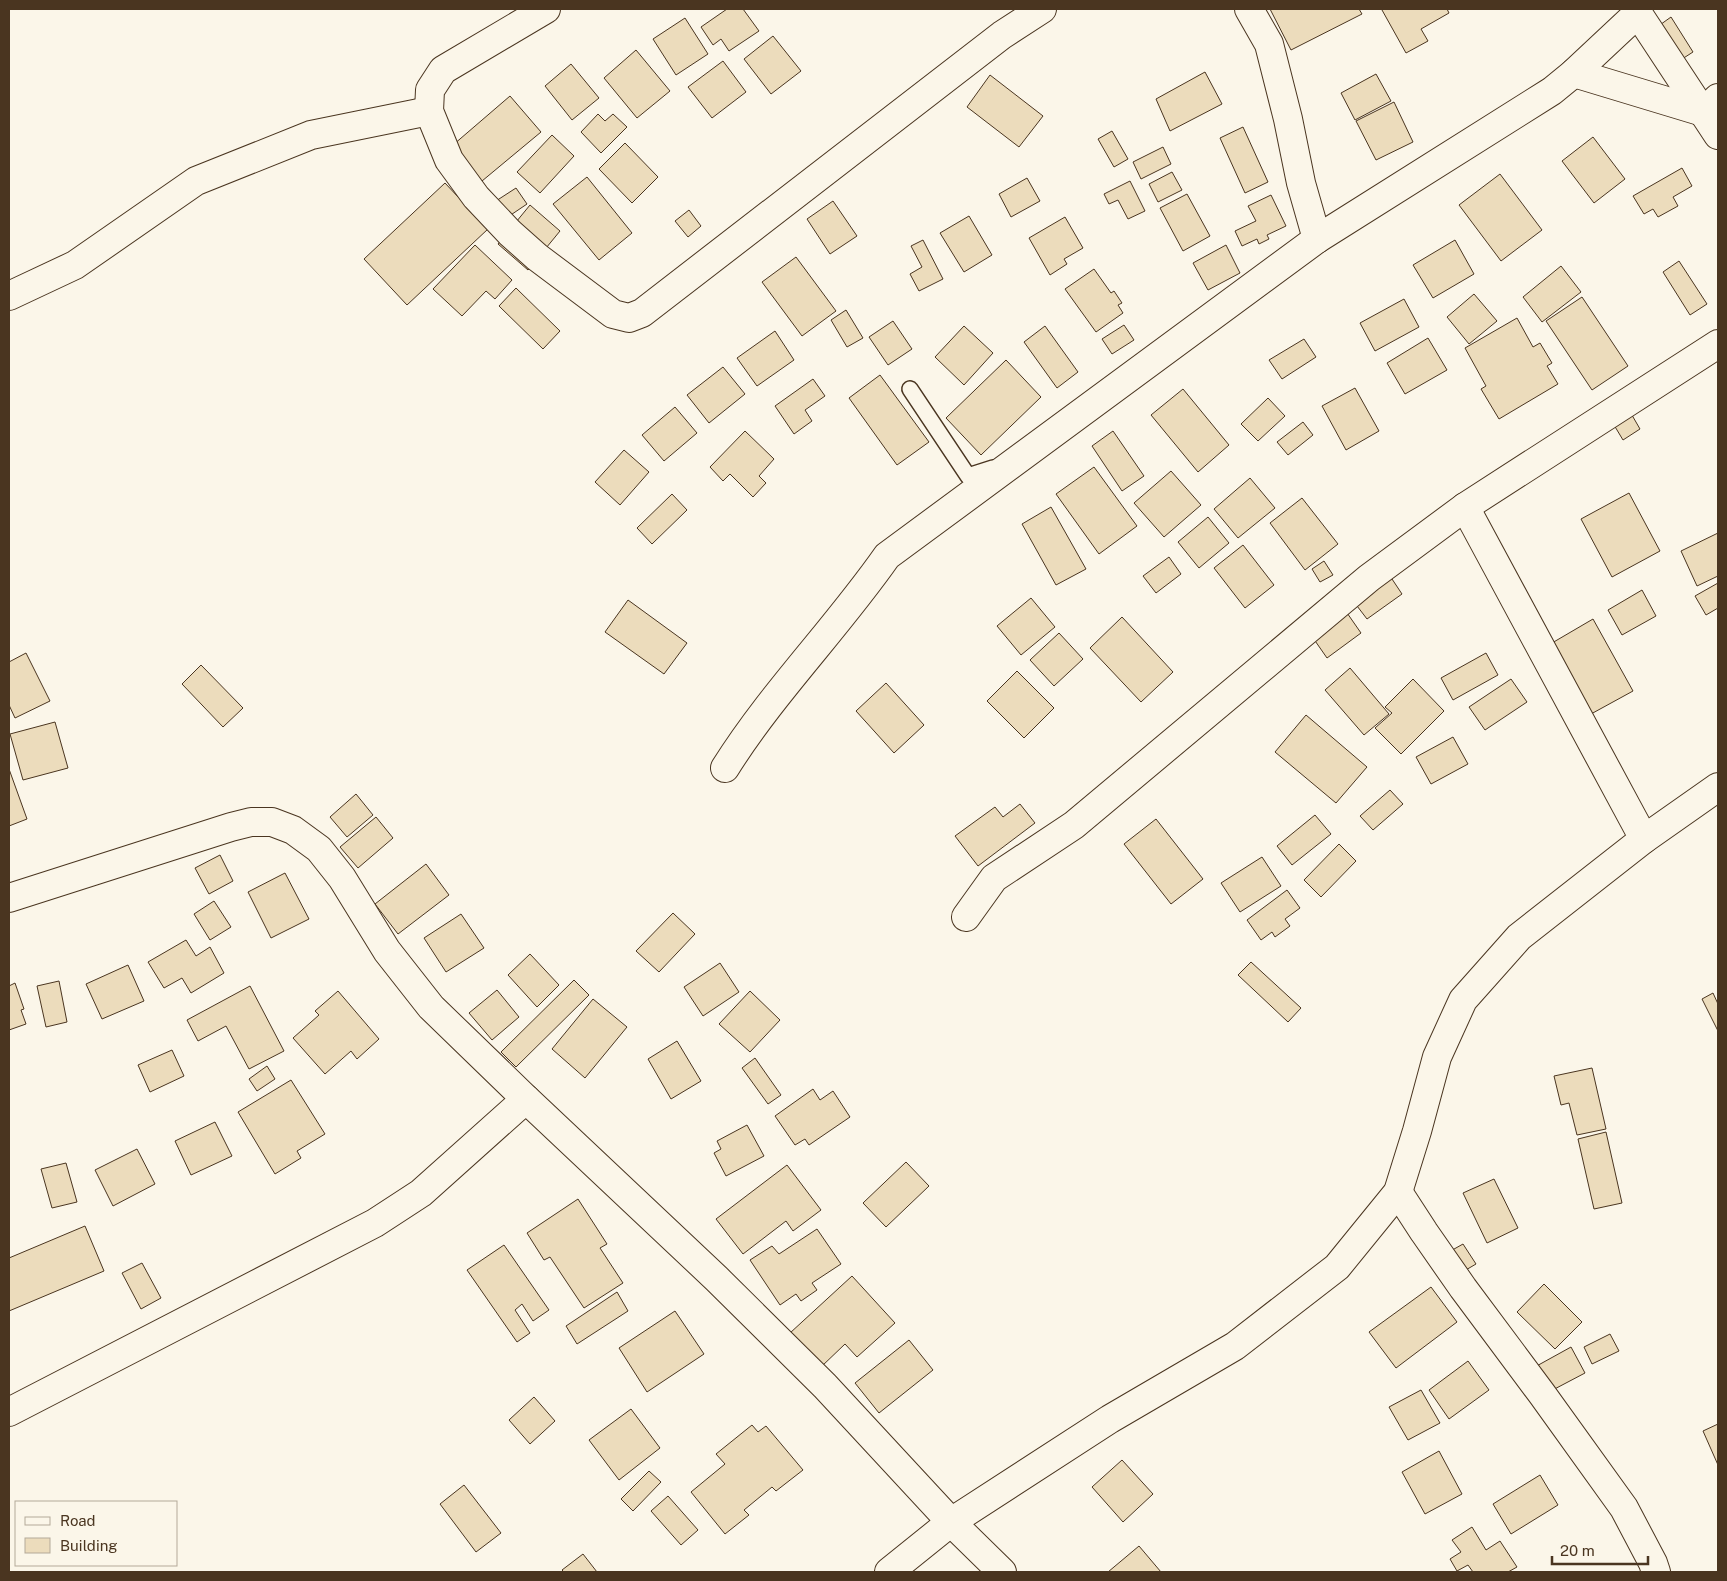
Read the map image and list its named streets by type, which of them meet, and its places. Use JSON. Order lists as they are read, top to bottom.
{
  "legend": ["Road", "Building"],
  "scale_bar": "20 m"
}
